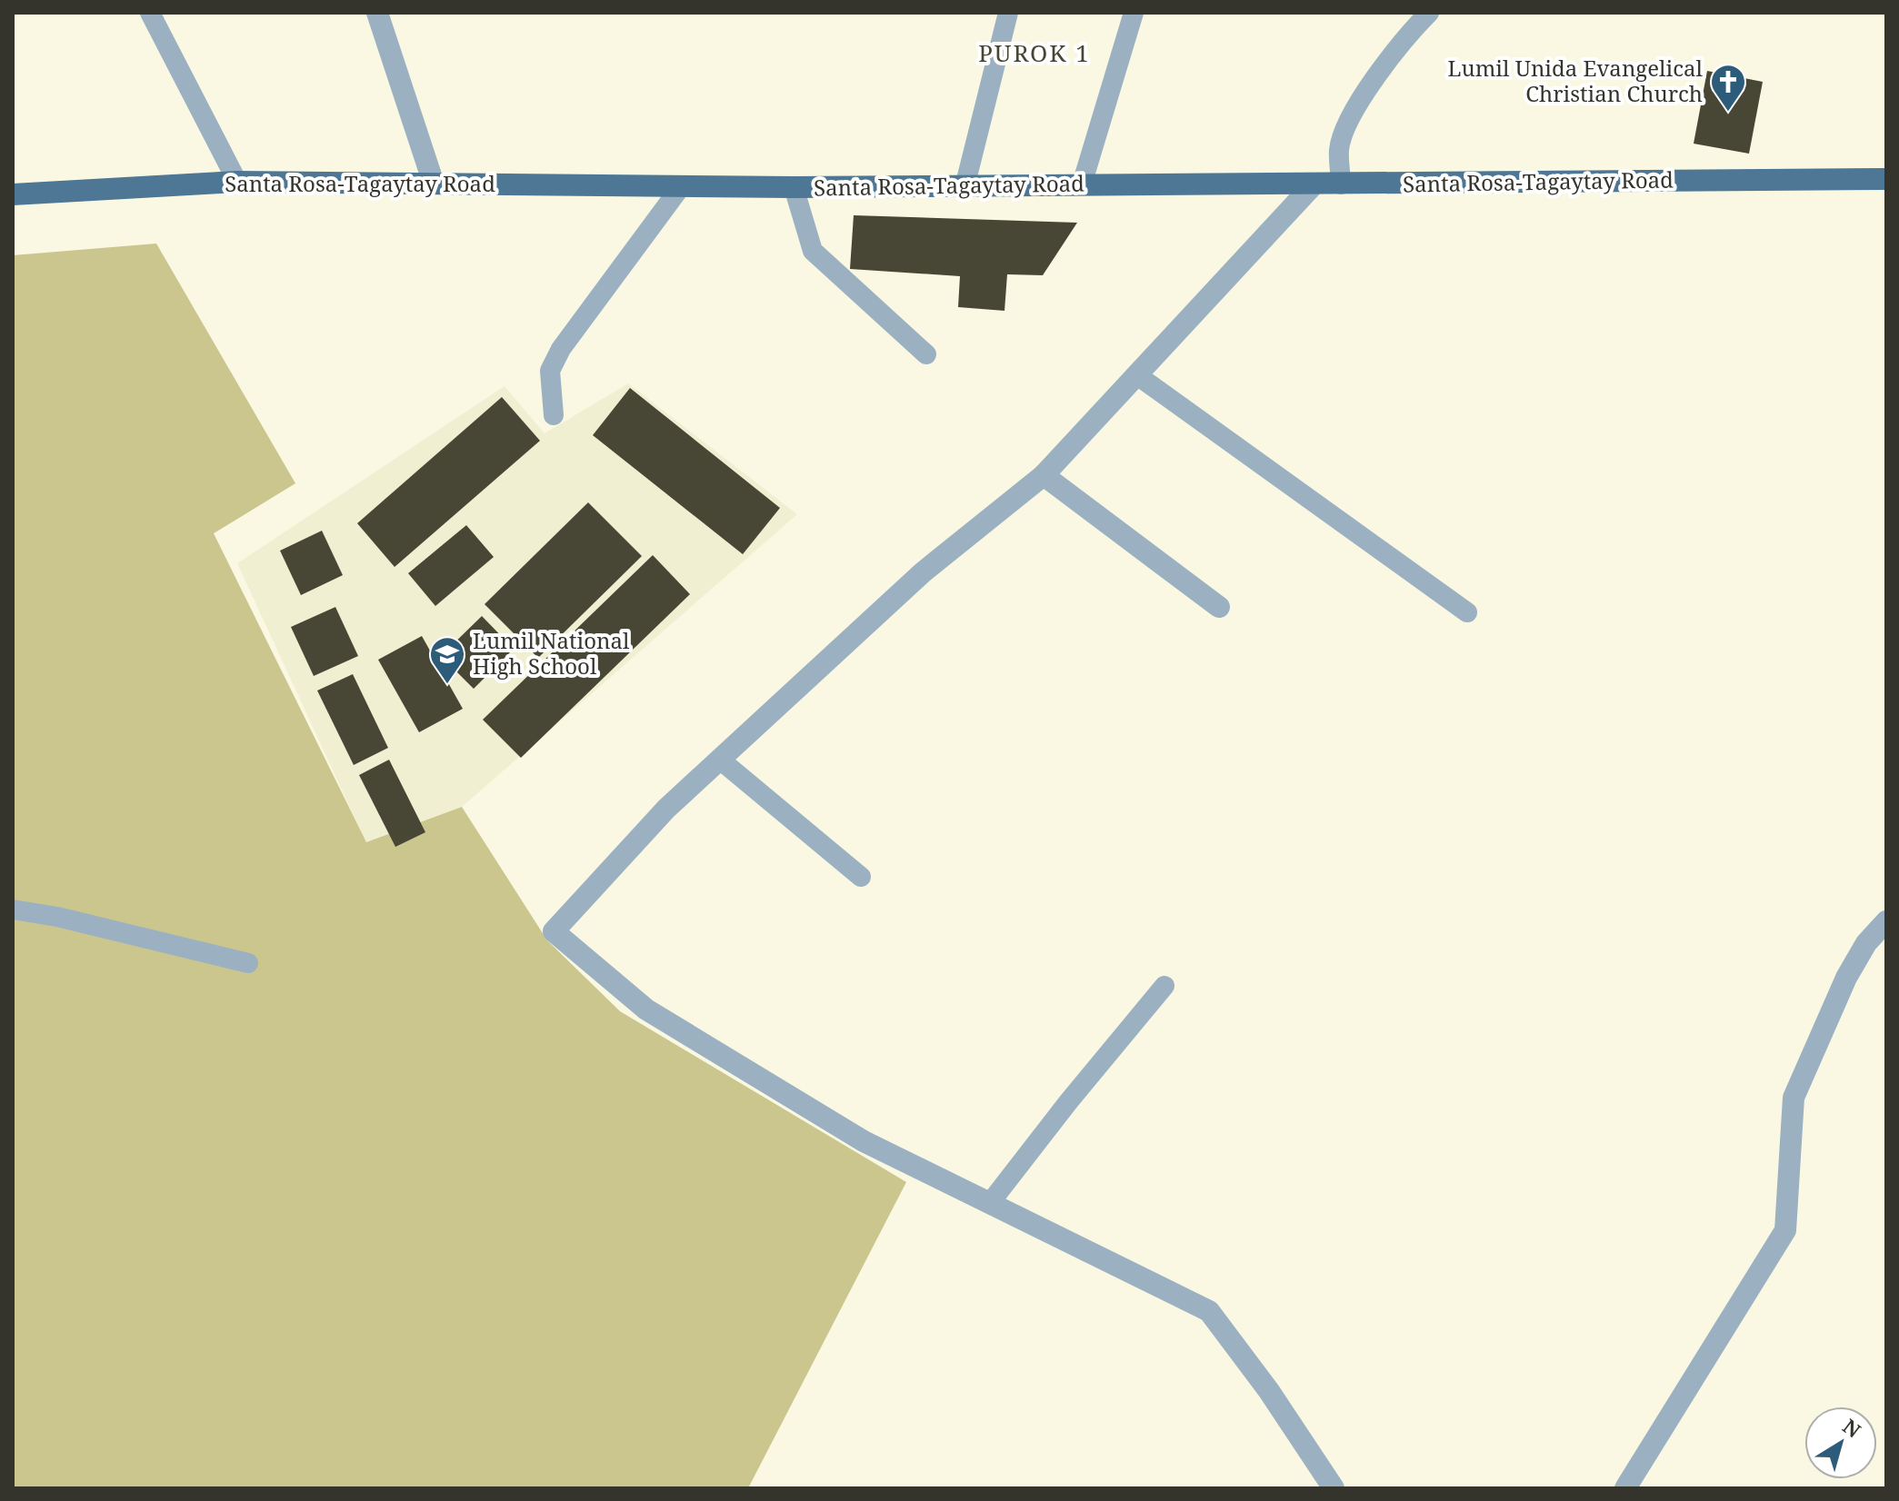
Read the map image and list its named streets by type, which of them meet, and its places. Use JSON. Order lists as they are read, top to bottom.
{
  "streets": {
    "main road": ["Santa Rosa-Tagaytay Road"]
  },
  "districts": ["PUROK 1"],
  "places": {
    "church": ["Lumil Unida Evangelical Christian Church"],
    "school or university": ["Lumil National High School"]
  },
  "north": "top right"
}
